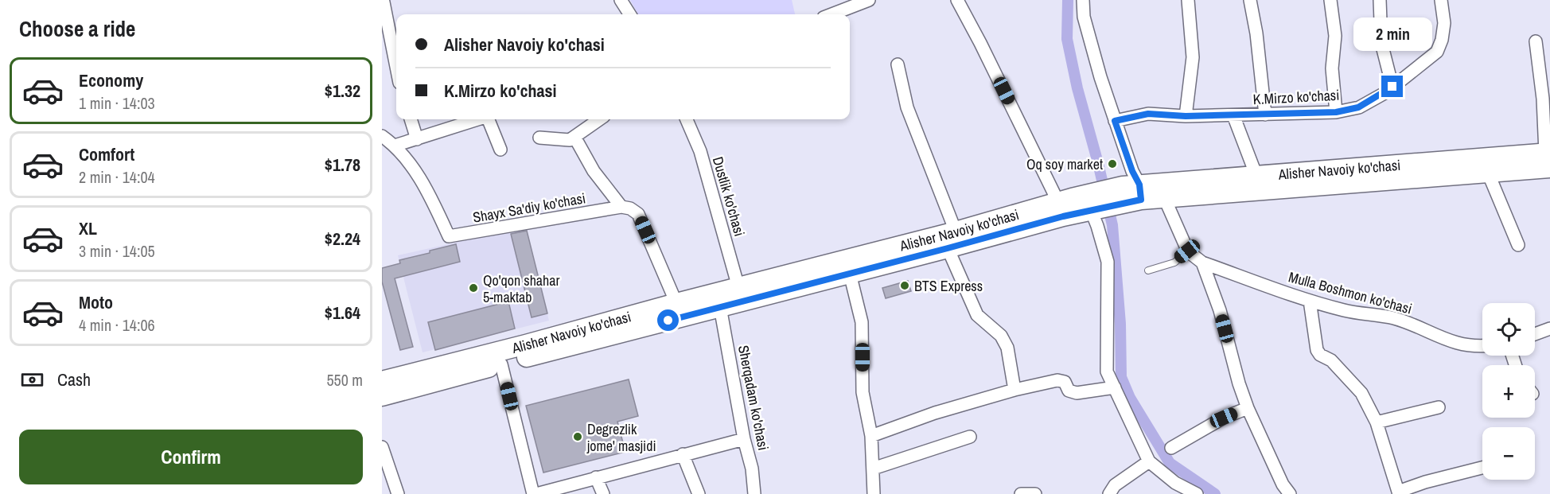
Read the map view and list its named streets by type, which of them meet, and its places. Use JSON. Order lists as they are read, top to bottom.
{
  "streets": {
    "main road": ["Alisher Navoiy ko'chasi"],
    "street": [
      "K.Mirzo ko'chasi",
      "Dustlik ko'chasi",
      "Shayx Sa'diy ko'chasi",
      "Mulla Boshmon ko'chasi",
      "Sherqadam ko'chasi"
    ]
  },
  "crossings": [
    ["Alisher Navoiy ko'chasi", "Dustlik ko'chasi"],
    ["Alisher Navoiy ko'chasi", "Sherqadam ko'chasi"]
  ],
  "places": [
    "Oq soy market",
    "BTS Express",
    "Qo'qon shahar 5-maktab",
    "Degrezlik jome' masjidi"
  ],
  "page": {
    "heading": "Choose a ride",
    "banner": ["Alisher Navoiy ko'chasi", "K.Mirzo ko'chasi"],
    "bubble": "2 min",
    "list": [
      {
        "name": "Economy",
        "note": "1 min · 14:03",
        "value": "$1.32"
      },
      {
        "name": "Comfort",
        "note": "2 min · 14:04",
        "value": "$1.78"
      },
      {
        "name": "XL",
        "note": "3 min · 14:05",
        "value": "$2.24"
      },
      {
        "name": "Moto",
        "note": "4 min · 14:06",
        "value": "$1.64"
      }
    ],
    "map_buttons": ["+", "−"],
    "pay": ["Cash", "550 m"],
    "buttons": "Confirm"
  }
}
